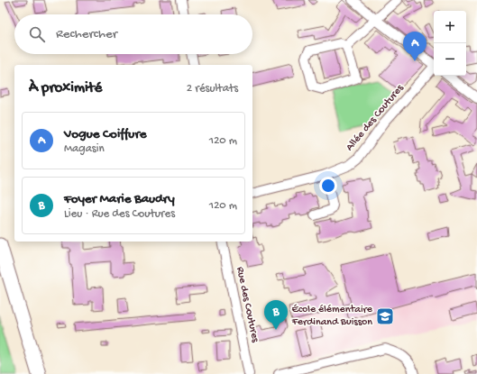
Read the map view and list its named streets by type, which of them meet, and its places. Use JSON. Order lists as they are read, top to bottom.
{
  "streets": {
    "street": ["Allée des Coutures", "Rue des Coutures"]
  },
  "places": {
    "school or university": ["École élémentaire Ferdinand Buisson"]
  },
  "page": {
    "map_buttons": ["+", "−"],
    "search": "Rechercher",
    "pins": ["A", "B"],
    "heading": ["À proximité", "2 résultats"],
    "list": [
      {
        "mark": "A",
        "name": "Vogue Coiffure",
        "note": "Magasin",
        "value": "120 m"
      },
      {
        "mark": "B",
        "name": "Foyer Marie Baudry",
        "note": "Lieu · Rue des Coutures",
        "value": "120 m"
      }
    ]
  }
}
